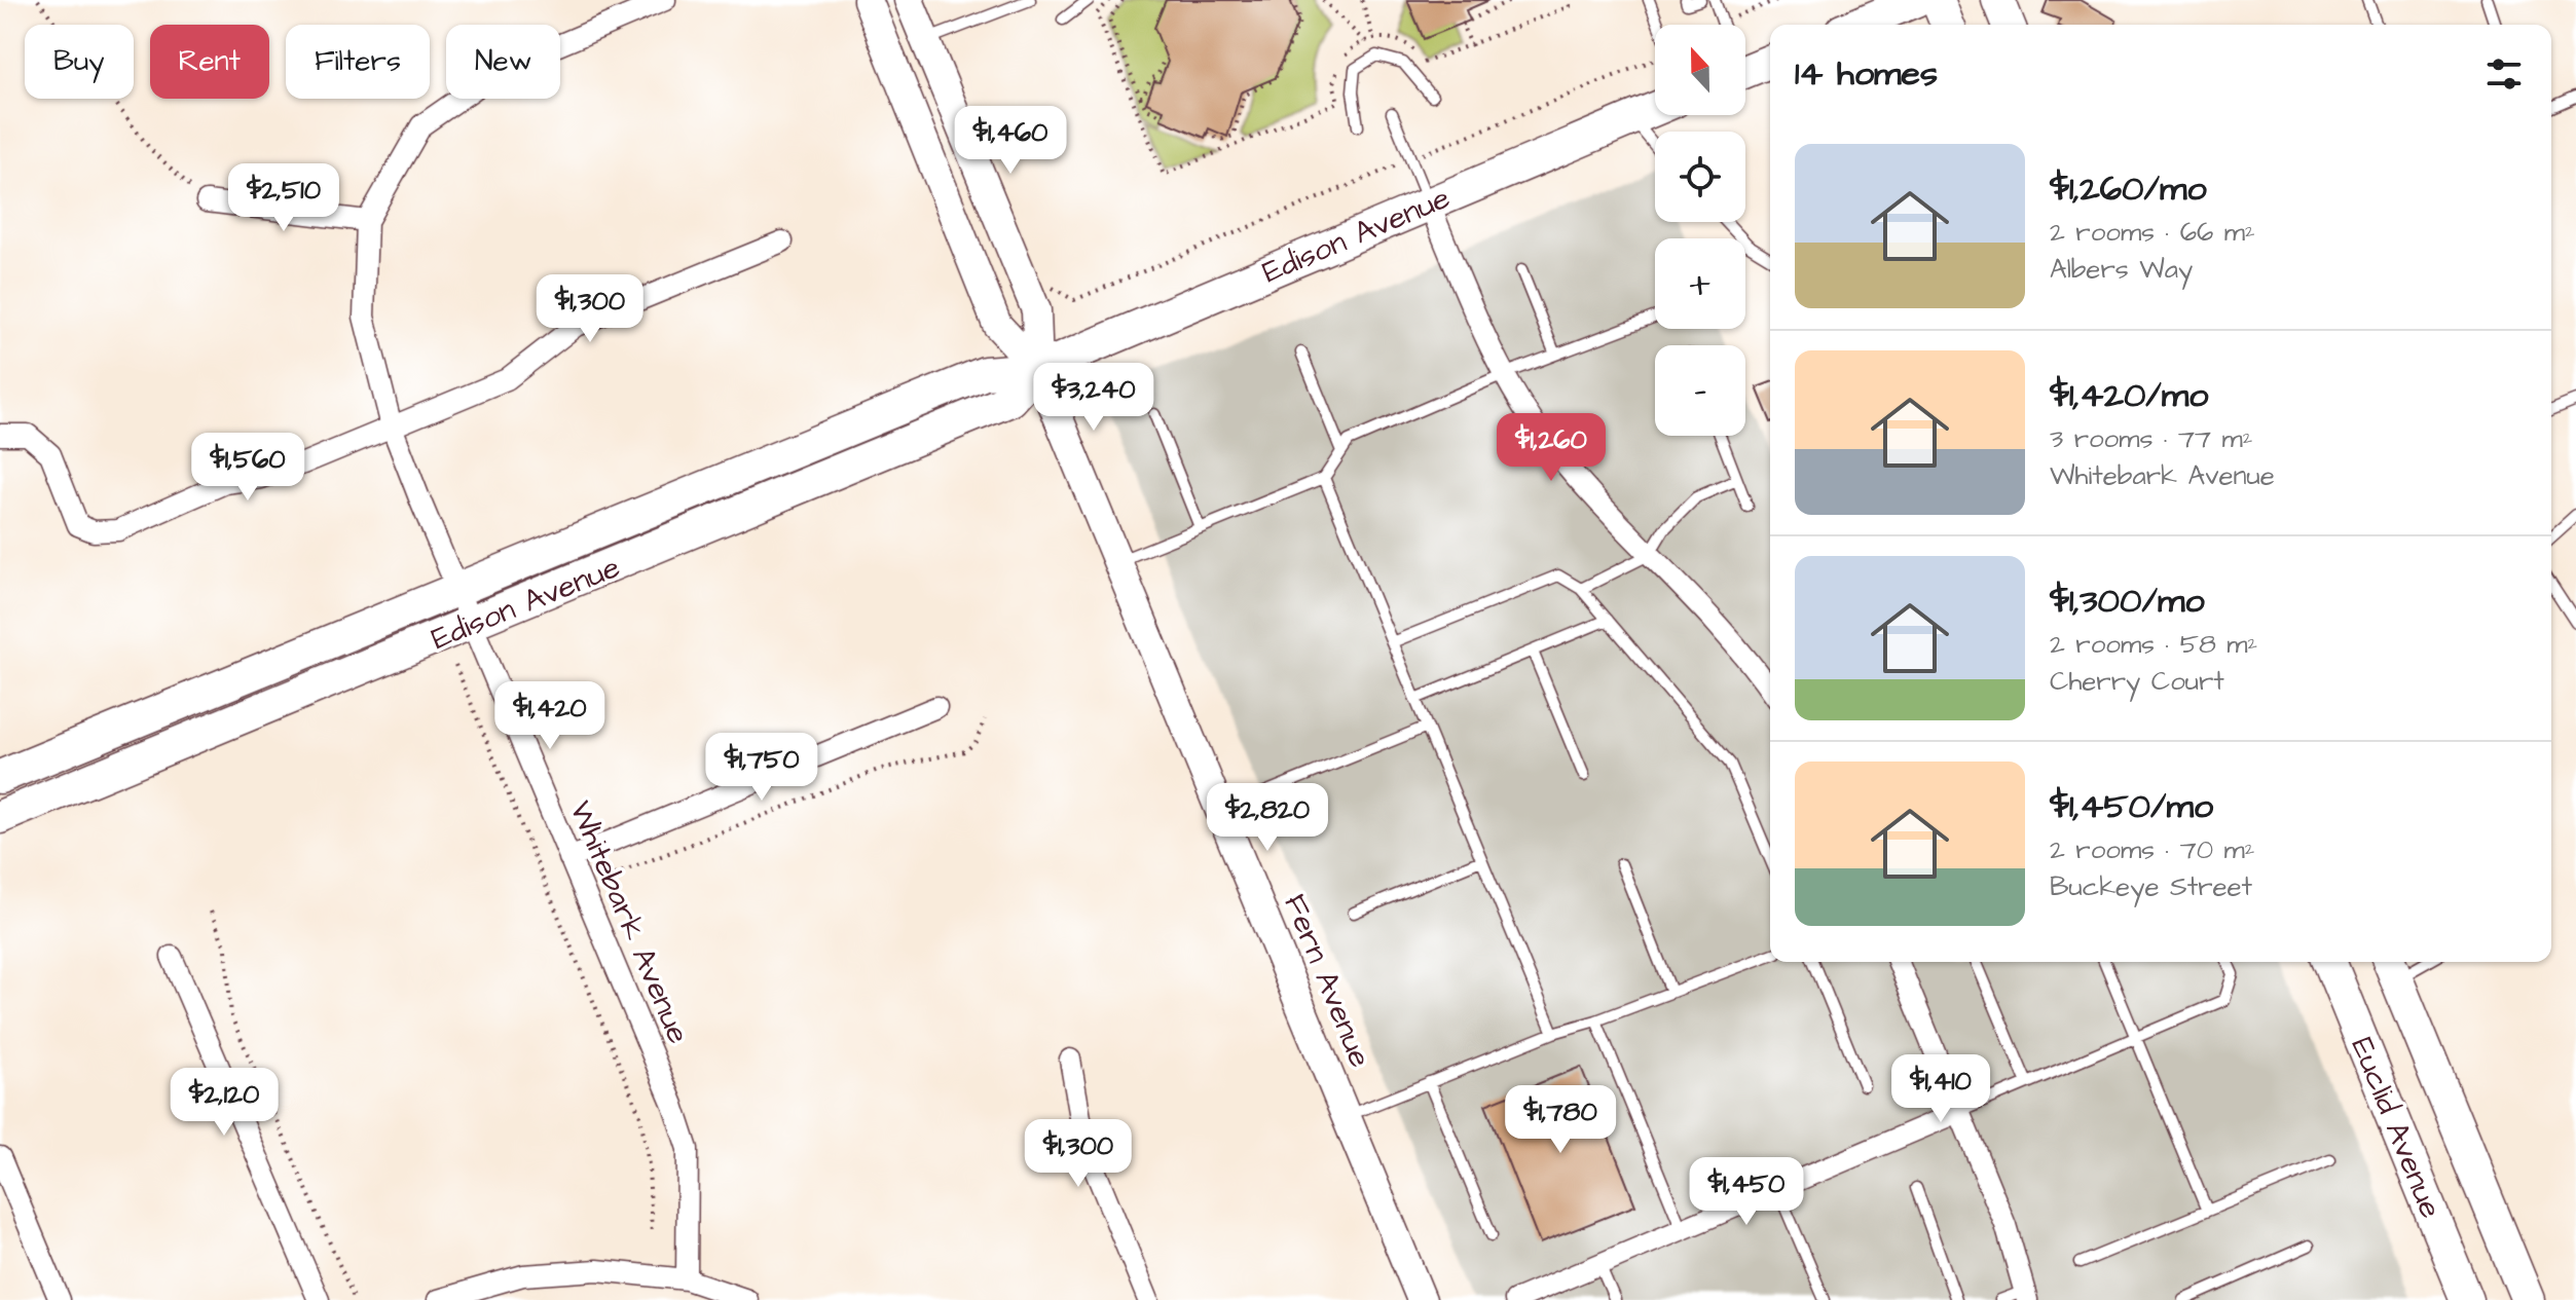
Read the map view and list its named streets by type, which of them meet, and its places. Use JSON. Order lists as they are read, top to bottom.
{
  "streets": {
    "main road": ["Edison Avenue", "Euclid Avenue"],
    "street": ["Whitebark Avenue", "Fern Avenue"]
  },
  "crossings": [
    ["Edison Avenue", "Whitebark Avenue"],
    ["Edison Avenue", "Fern Avenue"]
  ],
  "north": "top",
  "page": {
    "map_buttons": ["+", "−"],
    "chip": [
      "Buy",
      "Rent",
      "Filters",
      "New"
    ],
    "heading": "14 homes",
    "price": [
      "$1,460",
      "$2,510",
      "$1,300",
      "$3,240",
      "$1,260",
      "$1,560",
      "$1,420",
      "$1,750",
      "$2,820",
      "$1,410",
      "$2,120",
      "$1,780",
      "$1,300",
      "$1,450"
    ],
    "list": [
      {
        "name": "$1,260/mo",
        "note": "2 rooms · 66 m² · Albers Way"
      },
      {
        "name": "$1,420/mo",
        "note": "3 rooms · 77 m² · Whitebark Avenue"
      },
      {
        "name": "$1,300/mo",
        "note": "2 rooms · 58 m² · Cherry Court"
      },
      {
        "name": "$1,450/mo",
        "note": "2 rooms · 70 m² · Buckeye Street"
      }
    ]
  }
}
